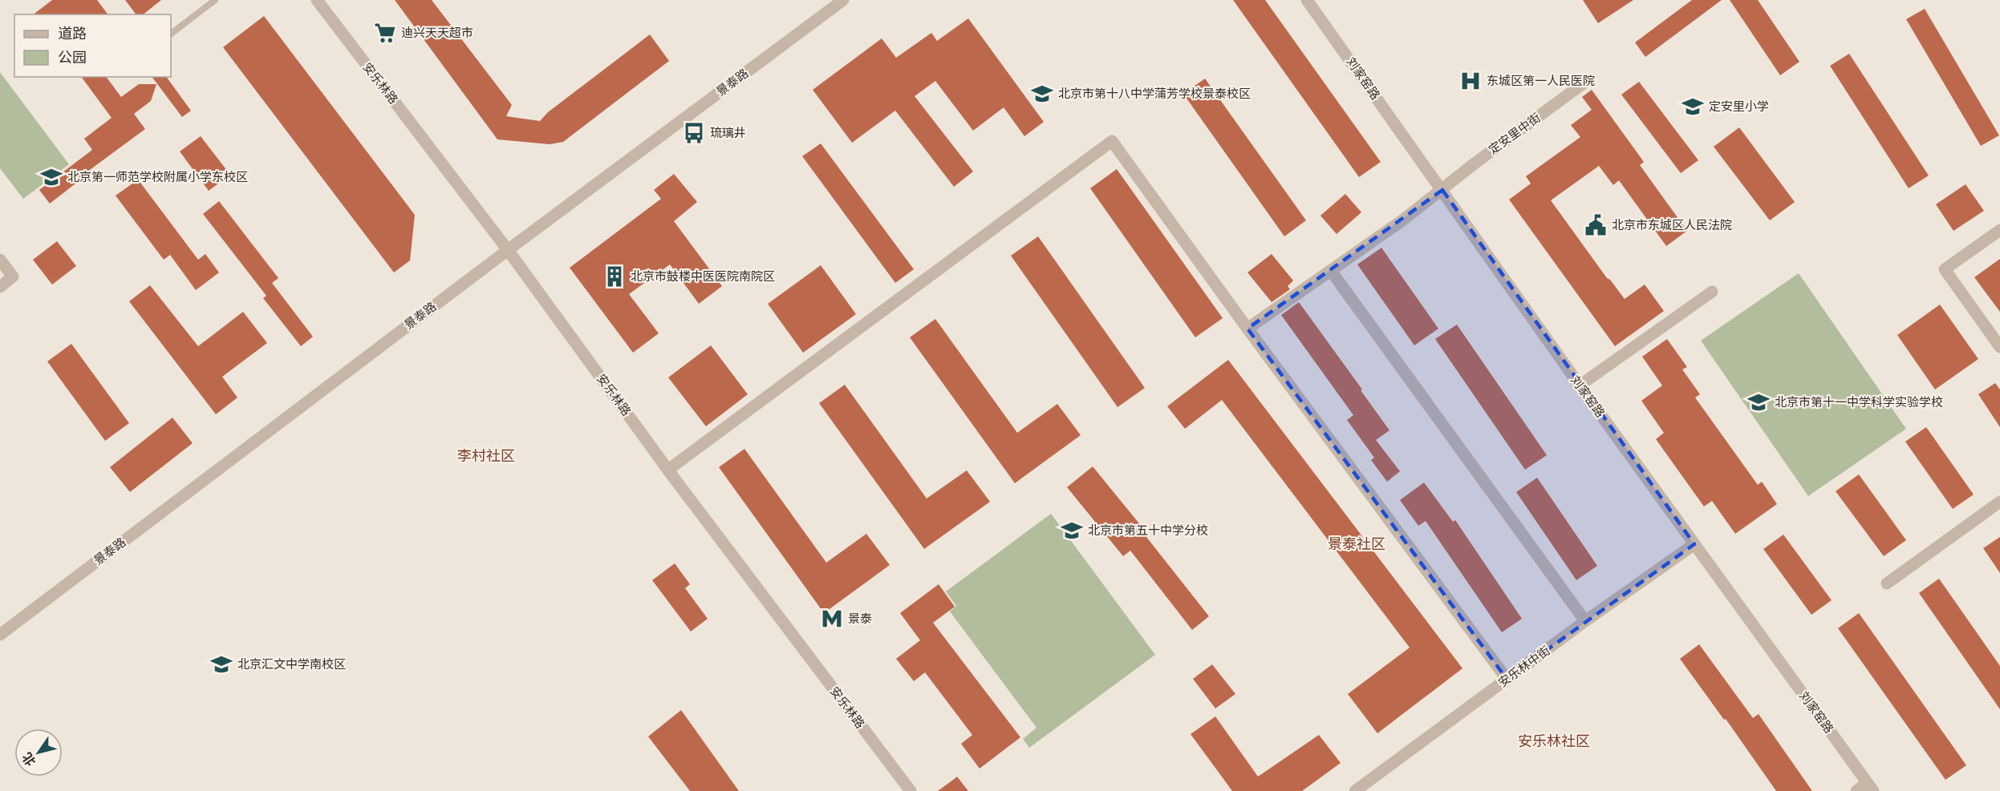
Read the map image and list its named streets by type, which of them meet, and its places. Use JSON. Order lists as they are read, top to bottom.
{
  "streets": {
    "street": [
      "刘家窑路",
      "景泰路",
      "安乐林路",
      "定安里中街",
      "安乐林中街"
    ]
  },
  "crossings": [
    ["刘家窑路", "定安里中街"],
    ["刘家窑路", "安乐林中街"],
    ["景泰路", "安乐林路"]
  ],
  "districts": ["李村社区", "景泰社区", "安乐林社区"],
  "places": {
    "supermarket": ["迪兴天天超市"],
    "hospital": ["东城区第一人民医院"],
    "school or university": [
      "北京市第十八中学蒲芳学校景泰校区",
      "定安里小学",
      "北京第一师范学校附属小学东校区",
      "北京市第十一中学科学实验学校",
      "北京市第五十中学分校",
      "北京汇文中学南校区"
    ],
    "bus stop": ["琉璃井"],
    "public building": ["北京市东城区人民法院"],
    "building": ["北京市鼓楼中医医院南院区"],
    "metro station": ["景泰"]
  },
  "legend": ["道路", "公园"],
  "north": "bottom left"
}
